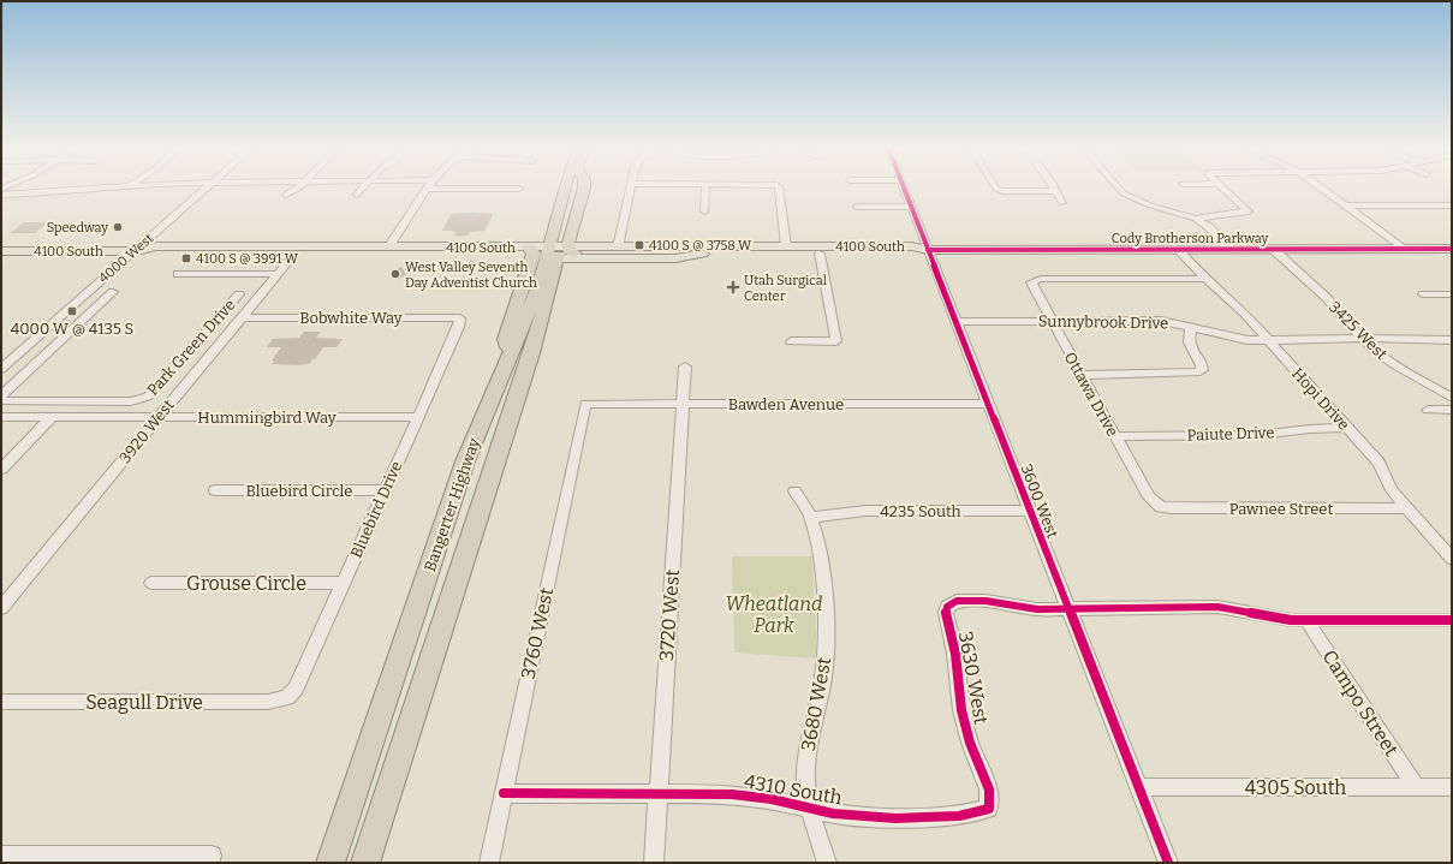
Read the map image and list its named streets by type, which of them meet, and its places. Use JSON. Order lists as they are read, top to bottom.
{
  "streets": {
    "highway": ["Bangerter Highway"],
    "main road": ["Cody Brotherson Parkway", "4100 South"],
    "street": [
      "4000 West",
      "Bobwhite Way",
      "Sunnybrook Drive",
      "3425 West",
      "Park Green Drive",
      "Ottawa Drive",
      "Hopi Drive",
      "Bawden Avenue",
      "Hummingbird Way",
      "3920 West",
      "Paiute Drive",
      "Bluebird Circle",
      "3600 West",
      "Pawnee Street",
      "Bluebird Drive",
      "4235 South",
      "Grouse Circle",
      "3720 West",
      "3760 West",
      "3630 West",
      "Seagull Drive",
      "Campo Street",
      "3680 West",
      "4305 South",
      "4310 South"
    ]
  },
  "crossings": [
    ["Cody Brotherson Parkway", "4100 South"],
    ["Cody Brotherson Parkway", "3425 West"],
    ["Cody Brotherson Parkway", "Hopi Drive"],
    ["Cody Brotherson Parkway", "3600 West"],
    ["4100 South", "4000 West"],
    ["4100 South", "3920 West"],
    ["4100 South", "3600 West"],
    ["4100 South", "Bangerter Highway"],
    ["Bobwhite Way", "Park Green Drive"],
    ["Bobwhite Way", "3920 West"],
    ["Bobwhite Way", "Bluebird Drive"],
    ["Sunnybrook Drive", "3425 West"],
    ["Sunnybrook Drive", "Ottawa Drive"],
    ["Sunnybrook Drive", "Hopi Drive"],
    ["Sunnybrook Drive", "3600 West"],
    ["Ottawa Drive", "Hopi Drive"],
    ["Ottawa Drive", "Paiute Drive"],
    ["Ottawa Drive", "Pawnee Street"],
    ["Hopi Drive", "Paiute Drive"],
    ["Hopi Drive", "Pawnee Street"],
    ["Bawden Avenue", "3600 West"],
    ["Bawden Avenue", "3720 West"],
    ["Bawden Avenue", "3760 West"],
    ["Hummingbird Way", "3920 West"],
    ["Hummingbird Way", "Bluebird Drive"],
    ["Bluebird Circle", "Bluebird Drive"],
    ["3600 West", "4235 South"],
    ["3600 West", "3630 West"],
    ["3600 West", "4305 South"],
    ["Bluebird Drive", "Grouse Circle"],
    ["Bluebird Drive", "Seagull Drive"],
    ["4235 South", "3680 West"],
    ["3720 West", "4310 South"],
    ["3760 West", "4310 South"],
    ["3630 West", "4310 South"],
    ["Campo Street", "4305 South"],
    ["3680 West", "4310 South"]
  ],
  "parks": ["Wheatland Park"],
  "places": {
    "other": ["Speedway", "West Valley Seventh Day Adventist Church"],
    "transit": ["4100 S @ 3758 W", "4100 S @ 3991 W", "4000 W @ 4135 S"],
    "health": ["Utah Surgical Center"]
  }
}
